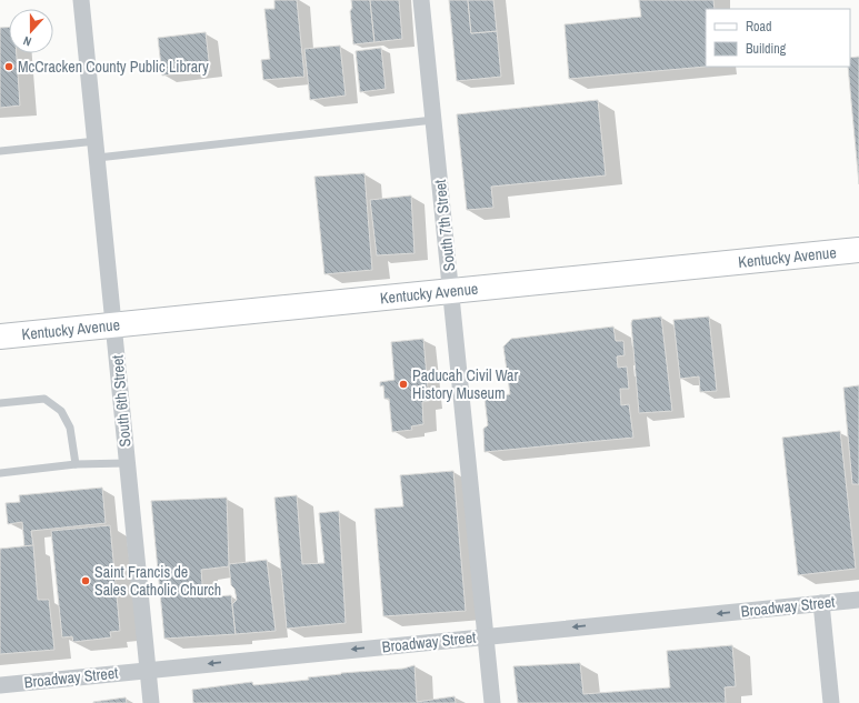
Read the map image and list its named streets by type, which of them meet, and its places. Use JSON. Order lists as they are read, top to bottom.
{
  "streets": {
    "main road": ["Kentucky Avenue"],
    "street": ["South 7th Street", "South 6th Street", "Broadway Street"]
  },
  "crossings": [
    ["South 7th Street", "Kentucky Avenue"],
    ["South 7th Street", "Broadway Street"],
    ["Kentucky Avenue", "South 6th Street"],
    ["South 6th Street", "Broadway Street"]
  ],
  "one_way": ["Broadway Street"],
  "places": ["McCracken County Public Library", "Paducah Civil War History Museum", "Saint Francis de Sales Catholic Church"],
  "legend": ["Road", "Building"],
  "north": "bottom"
}
